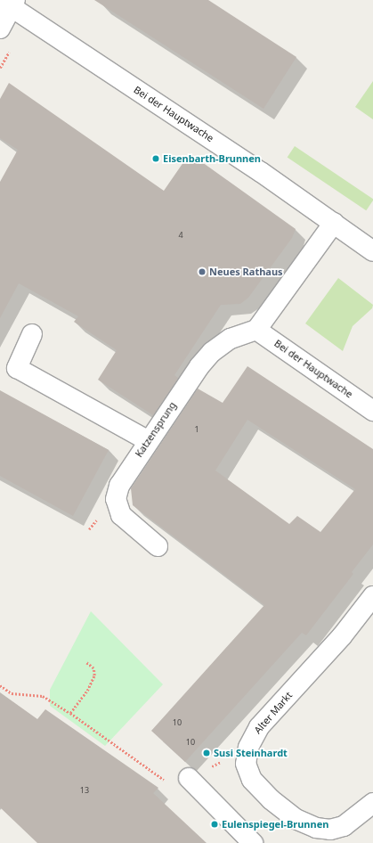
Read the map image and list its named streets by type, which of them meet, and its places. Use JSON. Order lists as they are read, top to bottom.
{
  "streets": {
    "street": ["Bei der Hauptwache", "Katzensprung", "Alter Markt"]
  },
  "crossings": [
    ["Bei der Hauptwache", "Katzensprung"]
  ],
  "places": [
    "Eisenbarth-Brunnen",
    "Neues Rathaus",
    "Susi Steinhardt",
    "Eulenspiegel-Brunnen"
  ],
  "house_numbers": [
    "4",
    "1",
    "10",
    "10",
    "13"
  ]
}
